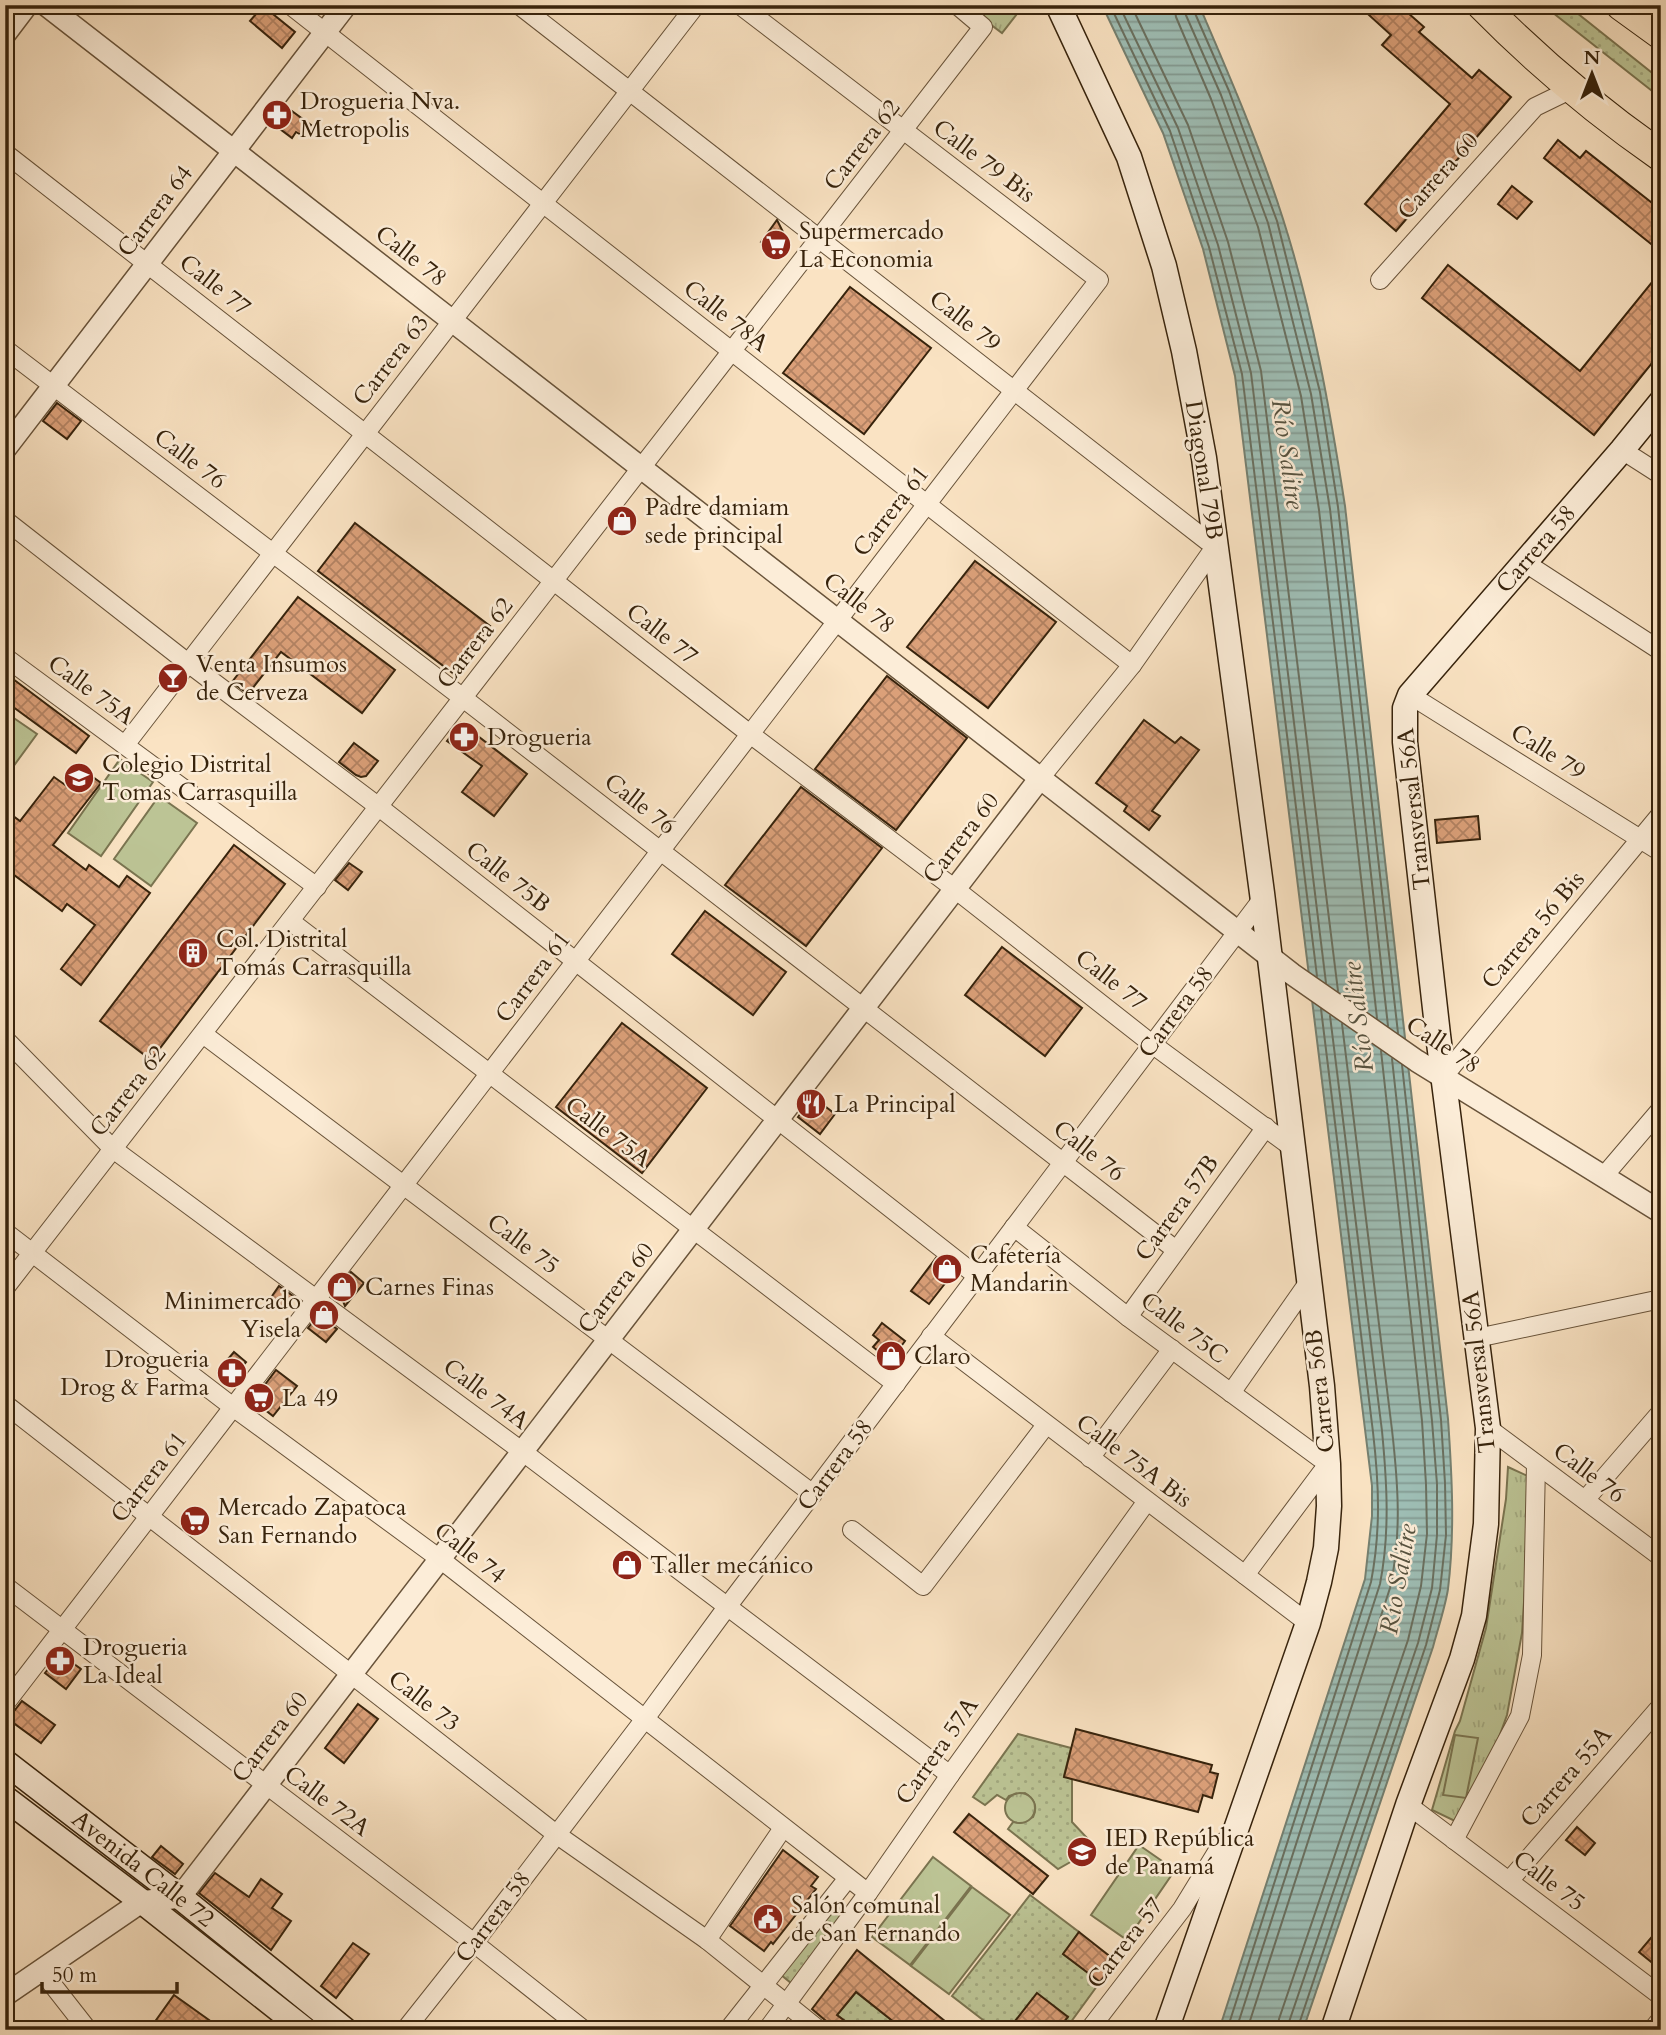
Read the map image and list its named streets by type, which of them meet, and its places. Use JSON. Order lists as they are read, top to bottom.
{
  "streets": {
    "main road": [
      "Diagonal 79B",
      "Carrera 58",
      "Transversal 56A",
      "Carrera 56B",
      "Avenida Calle 72"
    ],
    "street": [
      "Carrera 62",
      "Calle 79 Bis",
      "Carrera 60",
      "Carrera 64",
      "Calle 78",
      "Calle 77",
      "Calle 78A",
      "Calle 79",
      "Carrera 63",
      "Calle 76",
      "Carrera 61",
      "Calle 75A",
      "Calle 75B",
      "Carrera 56 Bis",
      "Carrera 57B",
      "Calle 75",
      "Calle 75C",
      "Calle 74A",
      "Calle 75A Bis",
      "Calle 74",
      "Calle 73",
      "Carrera 57A",
      "Carrera 55A",
      "Calle 72A",
      "Carrera 57"
    ]
  },
  "crossings": [
    ["Carrera 62", "Calle 79 Bis"],
    ["Carrera 62", "Calle 78"],
    ["Carrera 62", "Calle 77"],
    ["Carrera 62", "Calle 78A"],
    ["Carrera 62", "Calle 79"],
    ["Carrera 62", "Calle 76"],
    ["Carrera 62", "Calle 75A"],
    ["Carrera 62", "Calle 75B"],
    ["Carrera 62", "Calle 75"],
    ["Carrera 62", "Calle 74A"],
    ["Carrera 62", "Calle 74"],
    ["Calle 79 Bis", "Carrera 61"],
    ["Carrera 60", "Calle 78"],
    ["Carrera 60", "Calle 77"],
    ["Carrera 60", "Calle 78A"],
    ["Carrera 60", "Calle 79"],
    ["Carrera 60", "Calle 76"],
    ["Carrera 60", "Diagonal 79B"],
    ["Carrera 60", "Calle 75A"],
    ["Carrera 60", "Calle 75B"],
    ["Carrera 60", "Calle 75"],
    ["Carrera 60", "Calle 74A"],
    ["Carrera 60", "Calle 74"],
    ["Carrera 60", "Calle 73"],
    ["Carrera 60", "Calle 72A"],
    ["Carrera 60", "Avenida Calle 72"],
    ["Carrera 64", "Calle 78"],
    ["Carrera 64", "Calle 77"],
    ["Carrera 64", "Calle 78A"],
    ["Carrera 64", "Calle 76"],
    ["Calle 78", "Carrera 63"],
    ["Calle 78", "Diagonal 79B"],
    ["Calle 78", "Carrera 61"],
    ["Calle 78", "Carrera 58"],
    ["Calle 78", "Transversal 56A"],
    ["Calle 78", "Carrera 56 Bis"],
    ["Calle 78", "Carrera 56B"],
    ["Calle 77", "Carrera 63"],
    ["Calle 77", "Carrera 61"],
    ["Calle 77", "Carrera 58"],
    ["Calle 77", "Carrera 57B"],
    ["Calle 77", "Carrera 56B"],
    ["Calle 78A", "Carrera 63"],
    ["Calle 78A", "Carrera 61"],
    ["Calle 79", "Carrera 63"],
    ["Calle 79", "Diagonal 79B"],
    ["Calle 79", "Carrera 61"],
    ["Calle 79", "Carrera 58"],
    ["Calle 79", "Transversal 56A"],
    ["Calle 79", "Carrera 56 Bis"],
    ["Carrera 63", "Calle 76"],
    ["Carrera 63", "Calle 75A"],
    ["Carrera 63", "Calle 75B"],
    ["Calle 76", "Carrera 61"],
    ["Calle 76", "Carrera 58"],
    ["Calle 76", "Transversal 56A"],
    ["Calle 76", "Carrera 57B"],
    ["Diagonal 79B", "Carrera 58"],
    ["Diagonal 79B", "Carrera 56B"],
    ["Carrera 61", "Calle 75A"],
    ["Carrera 61", "Calle 75B"],
    ["Carrera 61", "Calle 75"],
    ["Carrera 61", "Calle 74A"],
    ["Carrera 61", "Calle 74"],
    ["Carrera 61", "Calle 73"],
    ["Carrera 61", "Calle 72A"],
    ["Carrera 58", "Calle 75A"],
    ["Carrera 58", "Transversal 56A"],
    ["Carrera 58", "Calle 75B"],
    ["Carrera 58", "Calle 75"],
    ["Carrera 58", "Calle 75C"],
    ["Carrera 58", "Calle 74A"],
    ["Carrera 58", "Calle 75A Bis"],
    ["Carrera 58", "Calle 74"],
    ["Carrera 58", "Calle 73"],
    ["Carrera 58", "Calle 72A"],
    ["Transversal 56A", "Carrera 56 Bis"],
    ["Transversal 56A", "Calle 75"],
    ["Carrera 57B", "Calle 75C"],
    ["Calle 75", "Carrera 55A"],
    ["Calle 75C", "Carrera 56B"],
    ["Carrera 56B", "Calle 75A Bis"],
    ["Carrera 56B", "Carrera 57"],
    ["Calle 74A", "Carrera 57A"],
    ["Calle 75A Bis", "Carrera 57A"],
    ["Calle 74", "Carrera 57A"],
    ["Calle 73", "Carrera 57A"]
  ],
  "water": ["Río Salitre"],
  "places": {
    "pharmacy": [
      "Drogueria Nva. Metropolis",
      "Drogueria",
      "Drogueria Drog & Farma",
      "Drogueria La Ideal"
    ],
    "supermarket": ["Supermercado La Economia", "La 49", "Mercado Zapatoca San Fernando"],
    "shop": [
      "Padre damiam sede principal",
      "Cafetería Mandarin",
      "Carnes Finas",
      "Minimercado Yisela",
      "Claro",
      "Taller mecánico"
    ],
    "bar": ["Venta Insumos de Cerveza"],
    "school or university": ["Colegio Distrital Tomas Carrasquilla", "IED República de Panamá"],
    "building": ["Col. Distrital Tomás Carrasquilla"],
    "restaurant": ["La Principal"],
    "public building": ["Salón comunal de San Fernando"]
  },
  "scale_bar": "50 m",
  "north": "top"
}
